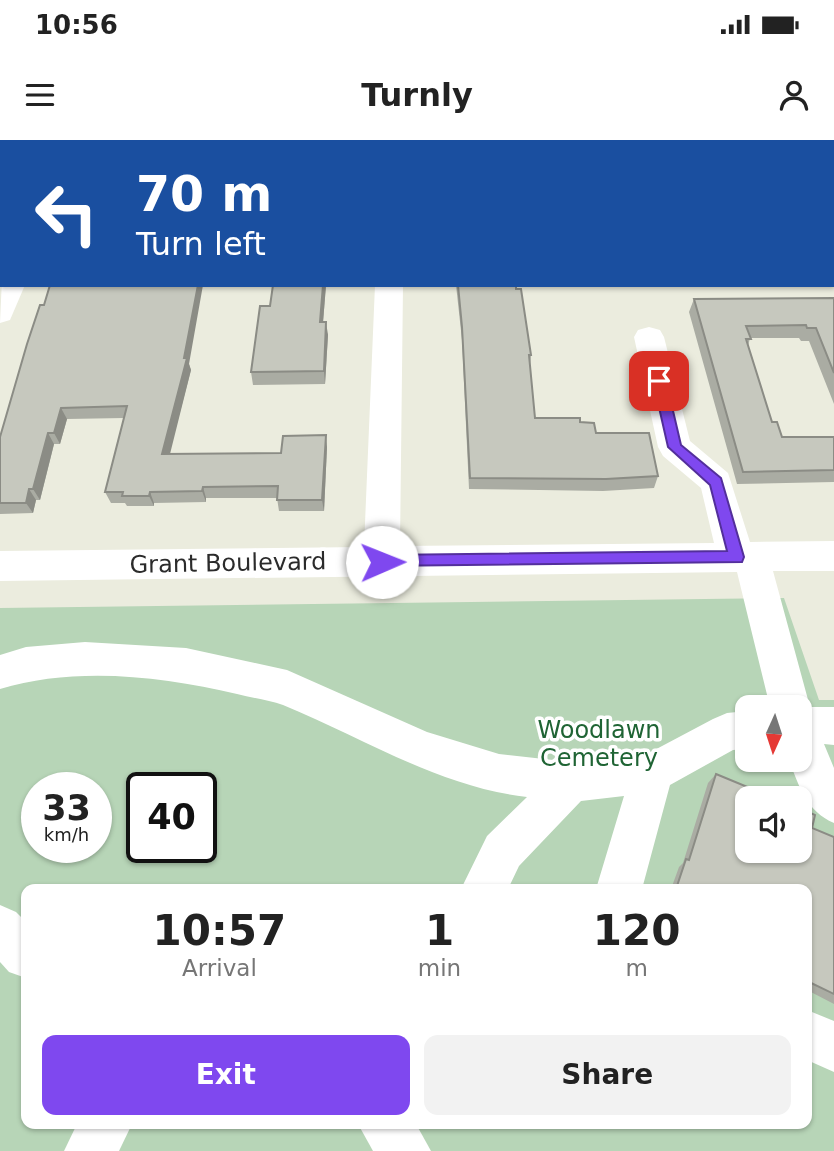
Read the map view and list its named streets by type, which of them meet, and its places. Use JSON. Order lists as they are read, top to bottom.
{
  "streets": {
    "street": ["Grant Boulevard"]
  },
  "parks": ["Woodlawn Cemetery"],
  "north": "bottom",
  "page": {
    "status": "10:56",
    "header": "Turnly",
    "turn": ["70 m", "Turn left"],
    "speed": "33 km/h",
    "limit": "40",
    "eta": [
      "10:57",
      "Arrival",
      "1",
      "min",
      "120",
      "m"
    ],
    "buttons": ["Exit", "Share"]
  }
}
